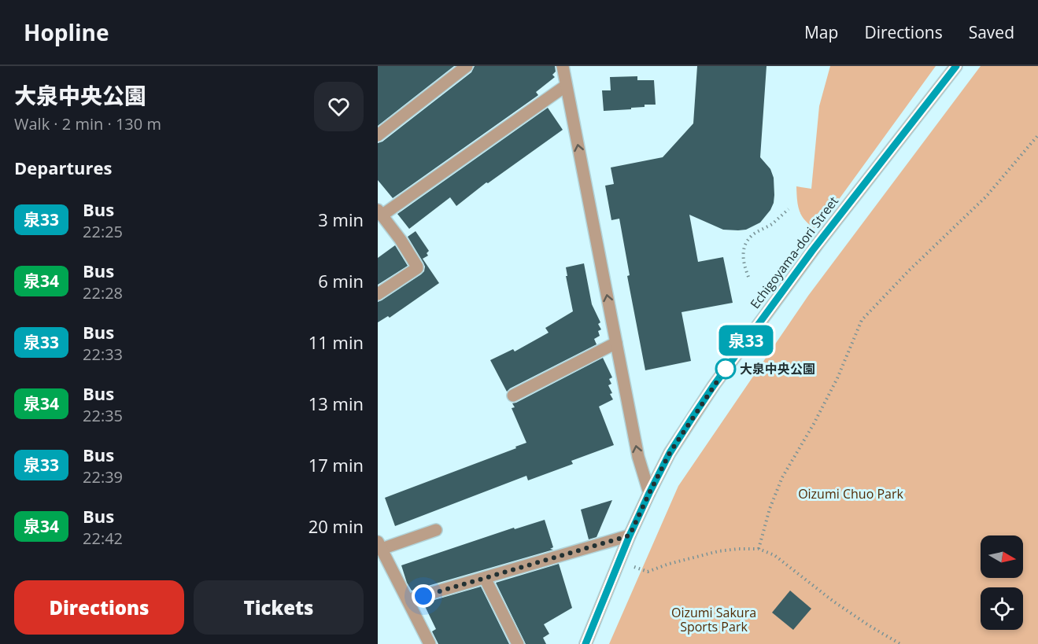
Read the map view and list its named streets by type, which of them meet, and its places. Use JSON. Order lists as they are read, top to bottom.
{
  "streets": {
    "street": ["Echigoyama-dori Street"]
  },
  "parks": ["Oizumi Chuo Park", "Oizumi Sakura Sports Park"],
  "places": ["大泉中央公園"],
  "lines": ["bus line 泉33"],
  "north": "right",
  "page": {
    "header": "Hopline",
    "nav": ["Map", "Directions", "Saved"],
    "heading": [
      ["大泉中央公園", "Walk · 2 min · 130 m"],
      "Departures"
    ],
    "on_map": "泉33",
    "list": [
      {
        "mark": "泉33",
        "name": "Bus",
        "note": "22:25",
        "value": "3 min"
      },
      {
        "mark": "泉34",
        "name": "Bus",
        "note": "22:28",
        "value": "6 min"
      },
      {
        "mark": "泉33",
        "name": "Bus",
        "note": "22:33",
        "value": "11 min"
      },
      {
        "mark": "泉34",
        "name": "Bus",
        "note": "22:35",
        "value": "13 min"
      },
      {
        "mark": "泉33",
        "name": "Bus",
        "note": "22:39",
        "value": "17 min"
      },
      {
        "mark": "泉34",
        "name": "Bus",
        "note": "22:42",
        "value": "20 min"
      }
    ],
    "buttons": ["Directions", "Tickets"]
  }
}
